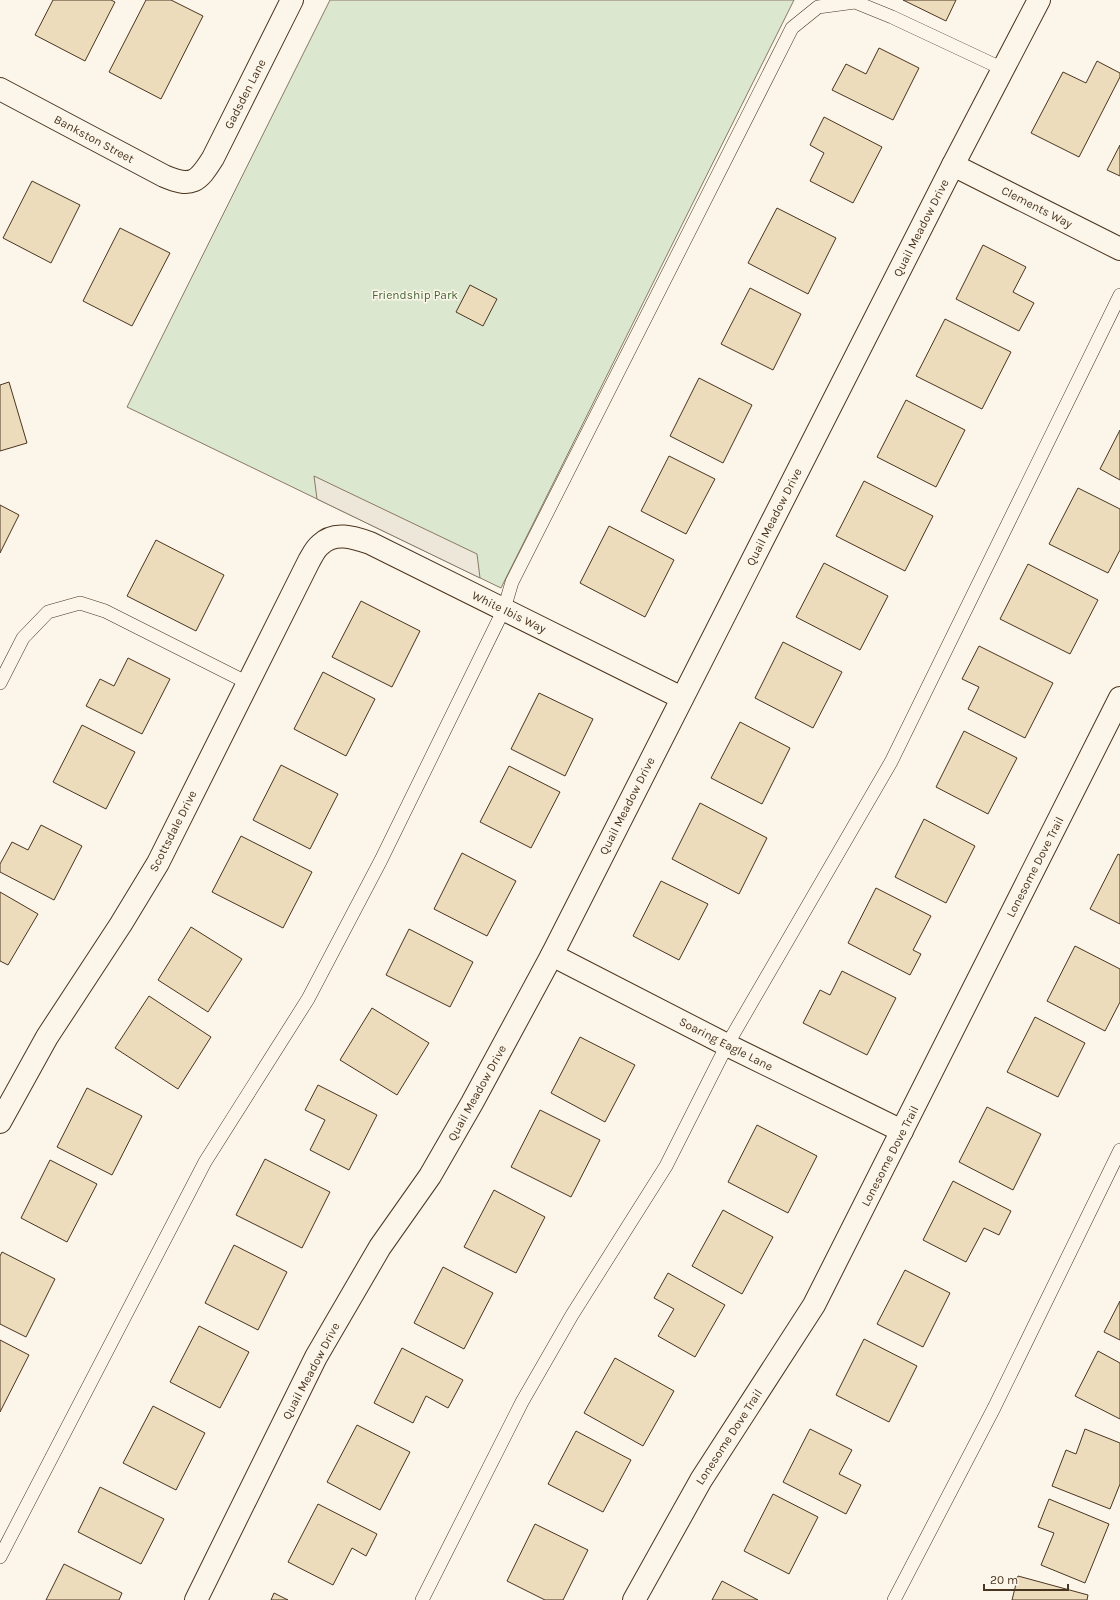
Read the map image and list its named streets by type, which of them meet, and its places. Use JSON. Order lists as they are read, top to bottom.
{
  "streets": {
    "street": [
      "Gadsden Lane",
      "Bankston Street",
      "Clements Way",
      "Quail Meadow Drive",
      "White Ibis Way",
      "Scottsdale Drive",
      "Lonesome Dove Trail",
      "Soaring Eagle Lane"
    ]
  },
  "crossings": [
    ["Gadsden Lane", "Bankston Street"],
    ["Clements Way", "Quail Meadow Drive"],
    ["Quail Meadow Drive", "White Ibis Way"],
    ["Quail Meadow Drive", "Soaring Eagle Lane"],
    ["White Ibis Way", "Scottsdale Drive"],
    ["Lonesome Dove Trail", "Soaring Eagle Lane"]
  ],
  "parks": ["Friendship Park"],
  "scale_bar": "20 m"
}
